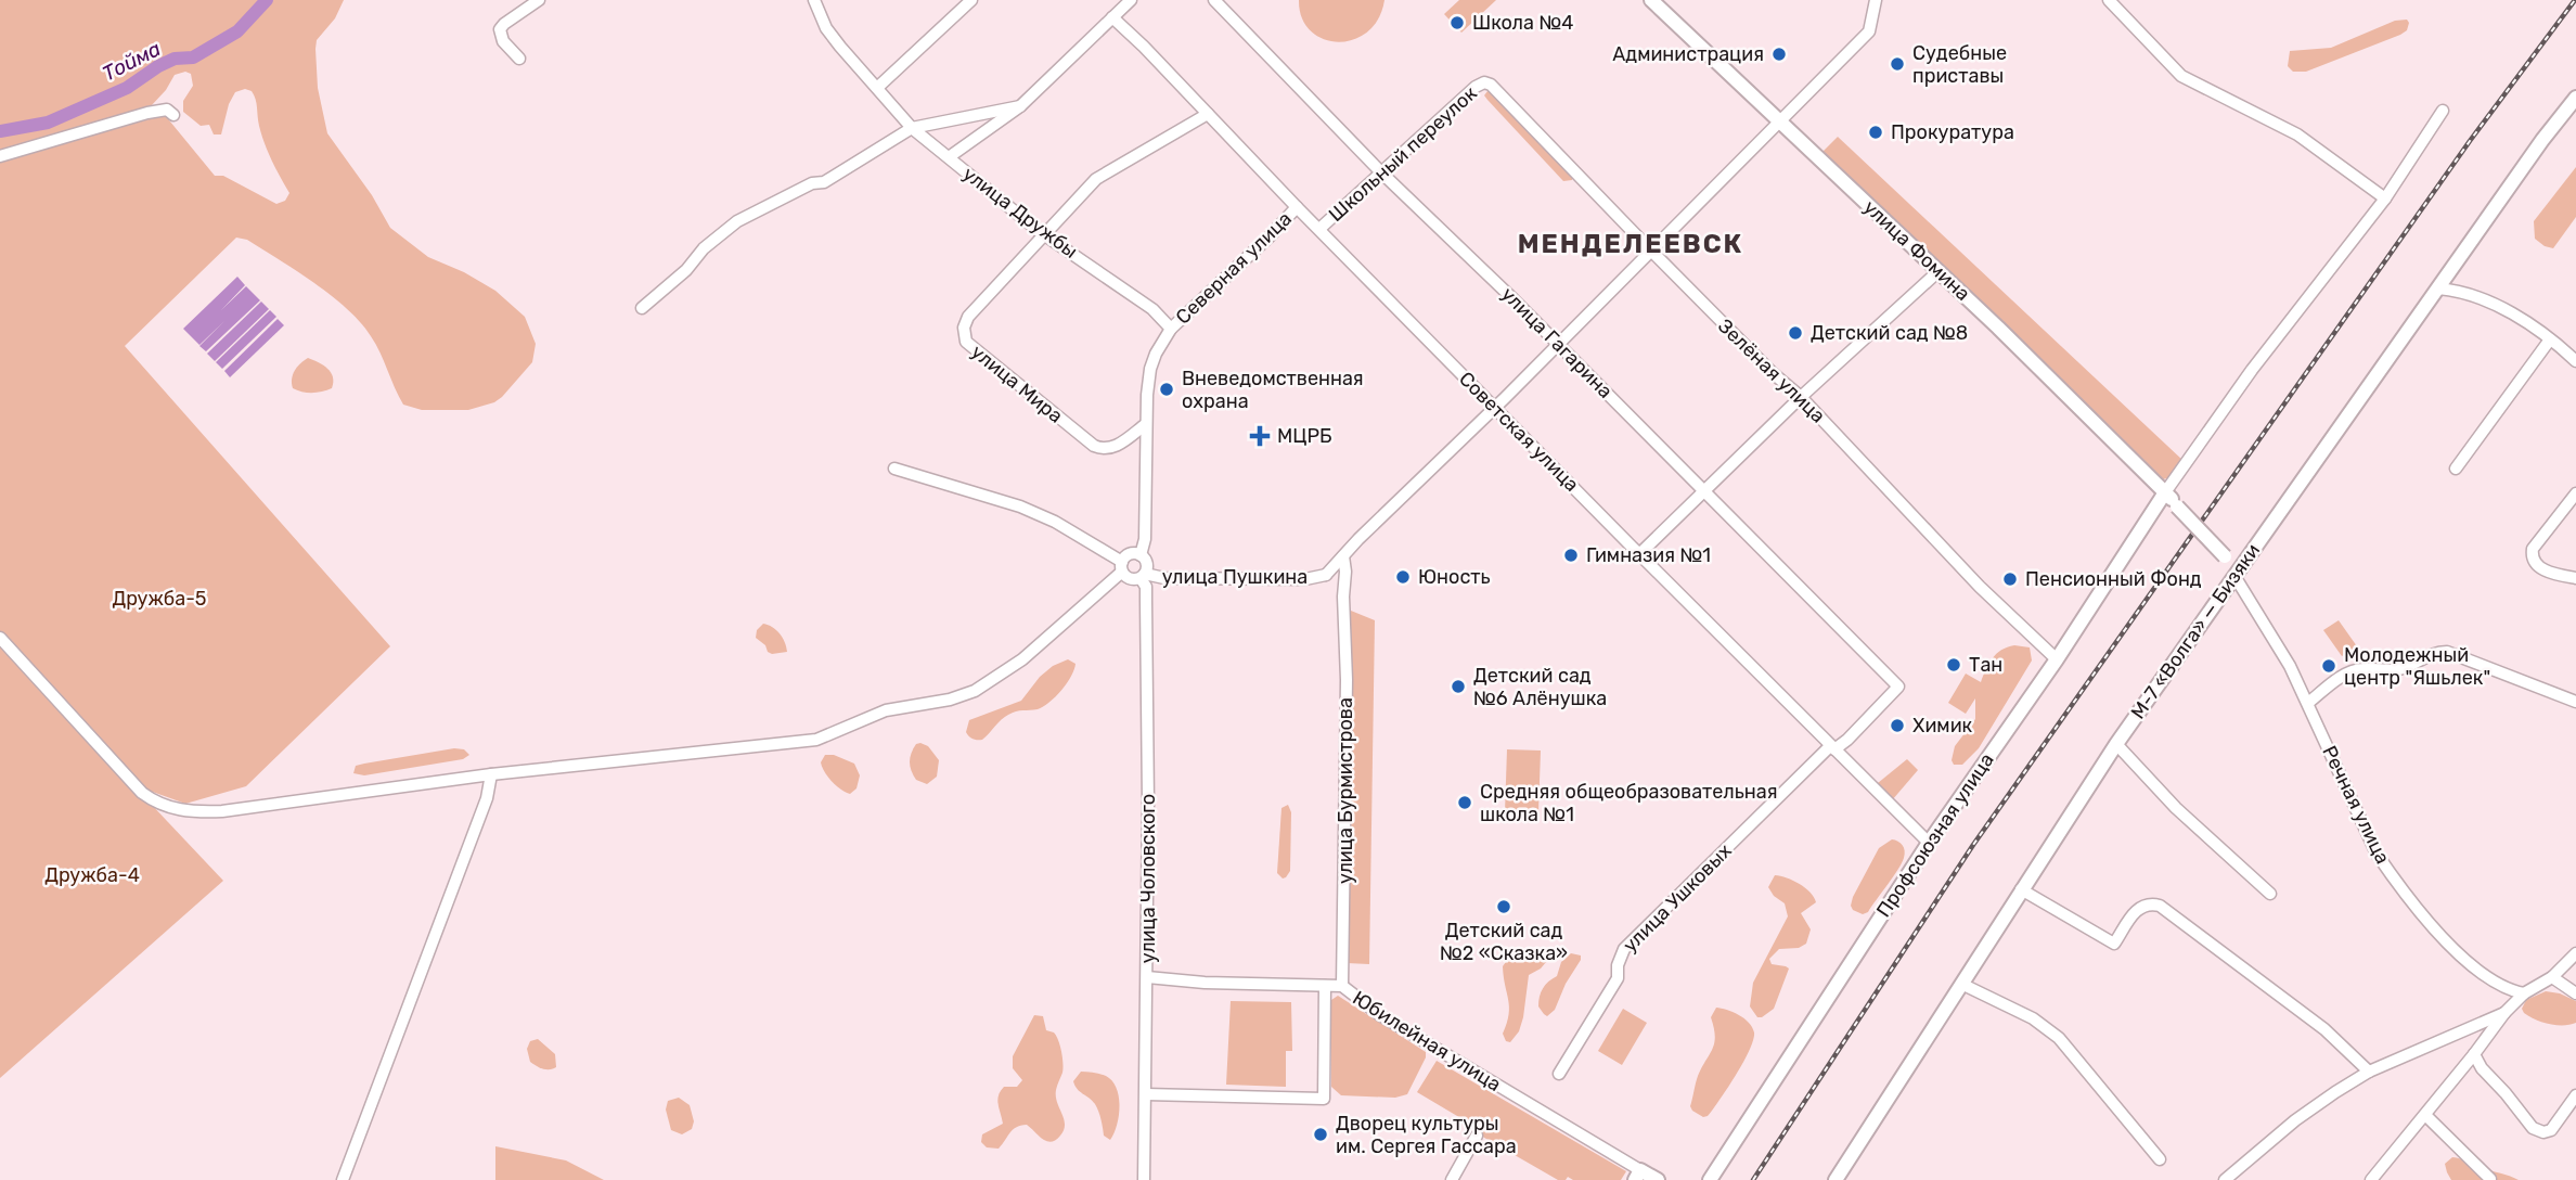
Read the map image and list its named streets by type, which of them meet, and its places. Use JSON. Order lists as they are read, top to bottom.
{
  "streets": {
    "main road": ["улица Фомина", "М-7 «Волга» — Бизяки", "Профсоюзная улица"],
    "street": [
      "Школьный переулок",
      "улица Дружбы",
      "Северная улица",
      "улица Гагарина",
      "Зелёная улица",
      "улица Мира",
      "Советская улица",
      "улица Пушкина",
      "улица Бурмистрова",
      "Речная улица",
      "улица Чоловского",
      "улица Ушковых",
      "Юбилейная улица"
    ]
  },
  "crossings": [
    ["Школьный переулок", "улица Гагарина"],
    ["Школьный переулок", "Зелёная улица"],
    ["Школьный переулок", "Советская улица"],
    ["улица Дружбы", "Северная улица"],
    ["улица Дружбы", "улица Мира"],
    ["улица Фомина", "М-7 «Волга» — Бизяки"],
    ["улица Фомина", "Речная улица"],
    ["улица Фомина", "Профсоюзная улица"],
    ["Северная улица", "Советская улица"],
    ["улица Гагарина", "улица Ушковых"],
    ["Зелёная улица", "Профсоюзная улица"],
    ["Советская улица", "Профсоюзная улица"],
    ["Советская улица", "улица Ушковых"],
    ["улица Пушкина", "улица Чоловского"],
    ["М-7 «Волга» — Бизяки", "Речная улица"],
    ["улица Бурмистрова", "Юбилейная улица"],
    ["улица Чоловского", "Юбилейная улица"]
  ],
  "districts": ["МЕНДЕЛЕЕВСК"],
  "water": ["Тойма"],
  "parks": ["Дружба-5", "Дружба-4"],
  "places": {
    "other": [
      "Школа №4",
      "Администрация",
      "Судебные приставы",
      "Прокуратура",
      "Детский сад №8",
      "Вневедомственная охрана",
      "Гимназия №1",
      "Юность",
      "Пенсионный Фонд",
      "Тан",
      "Молодежный центр \"Яшьлек\"",
      "Детский сад №6 Алёнушка",
      "Химик",
      "Средняя общеобразовательная школа №1",
      "Детский сад №2 «Сказка»",
      "Дворец культуры им. Сергея Гассара"
    ],
    "health": ["МЦРБ"]
  }
}
